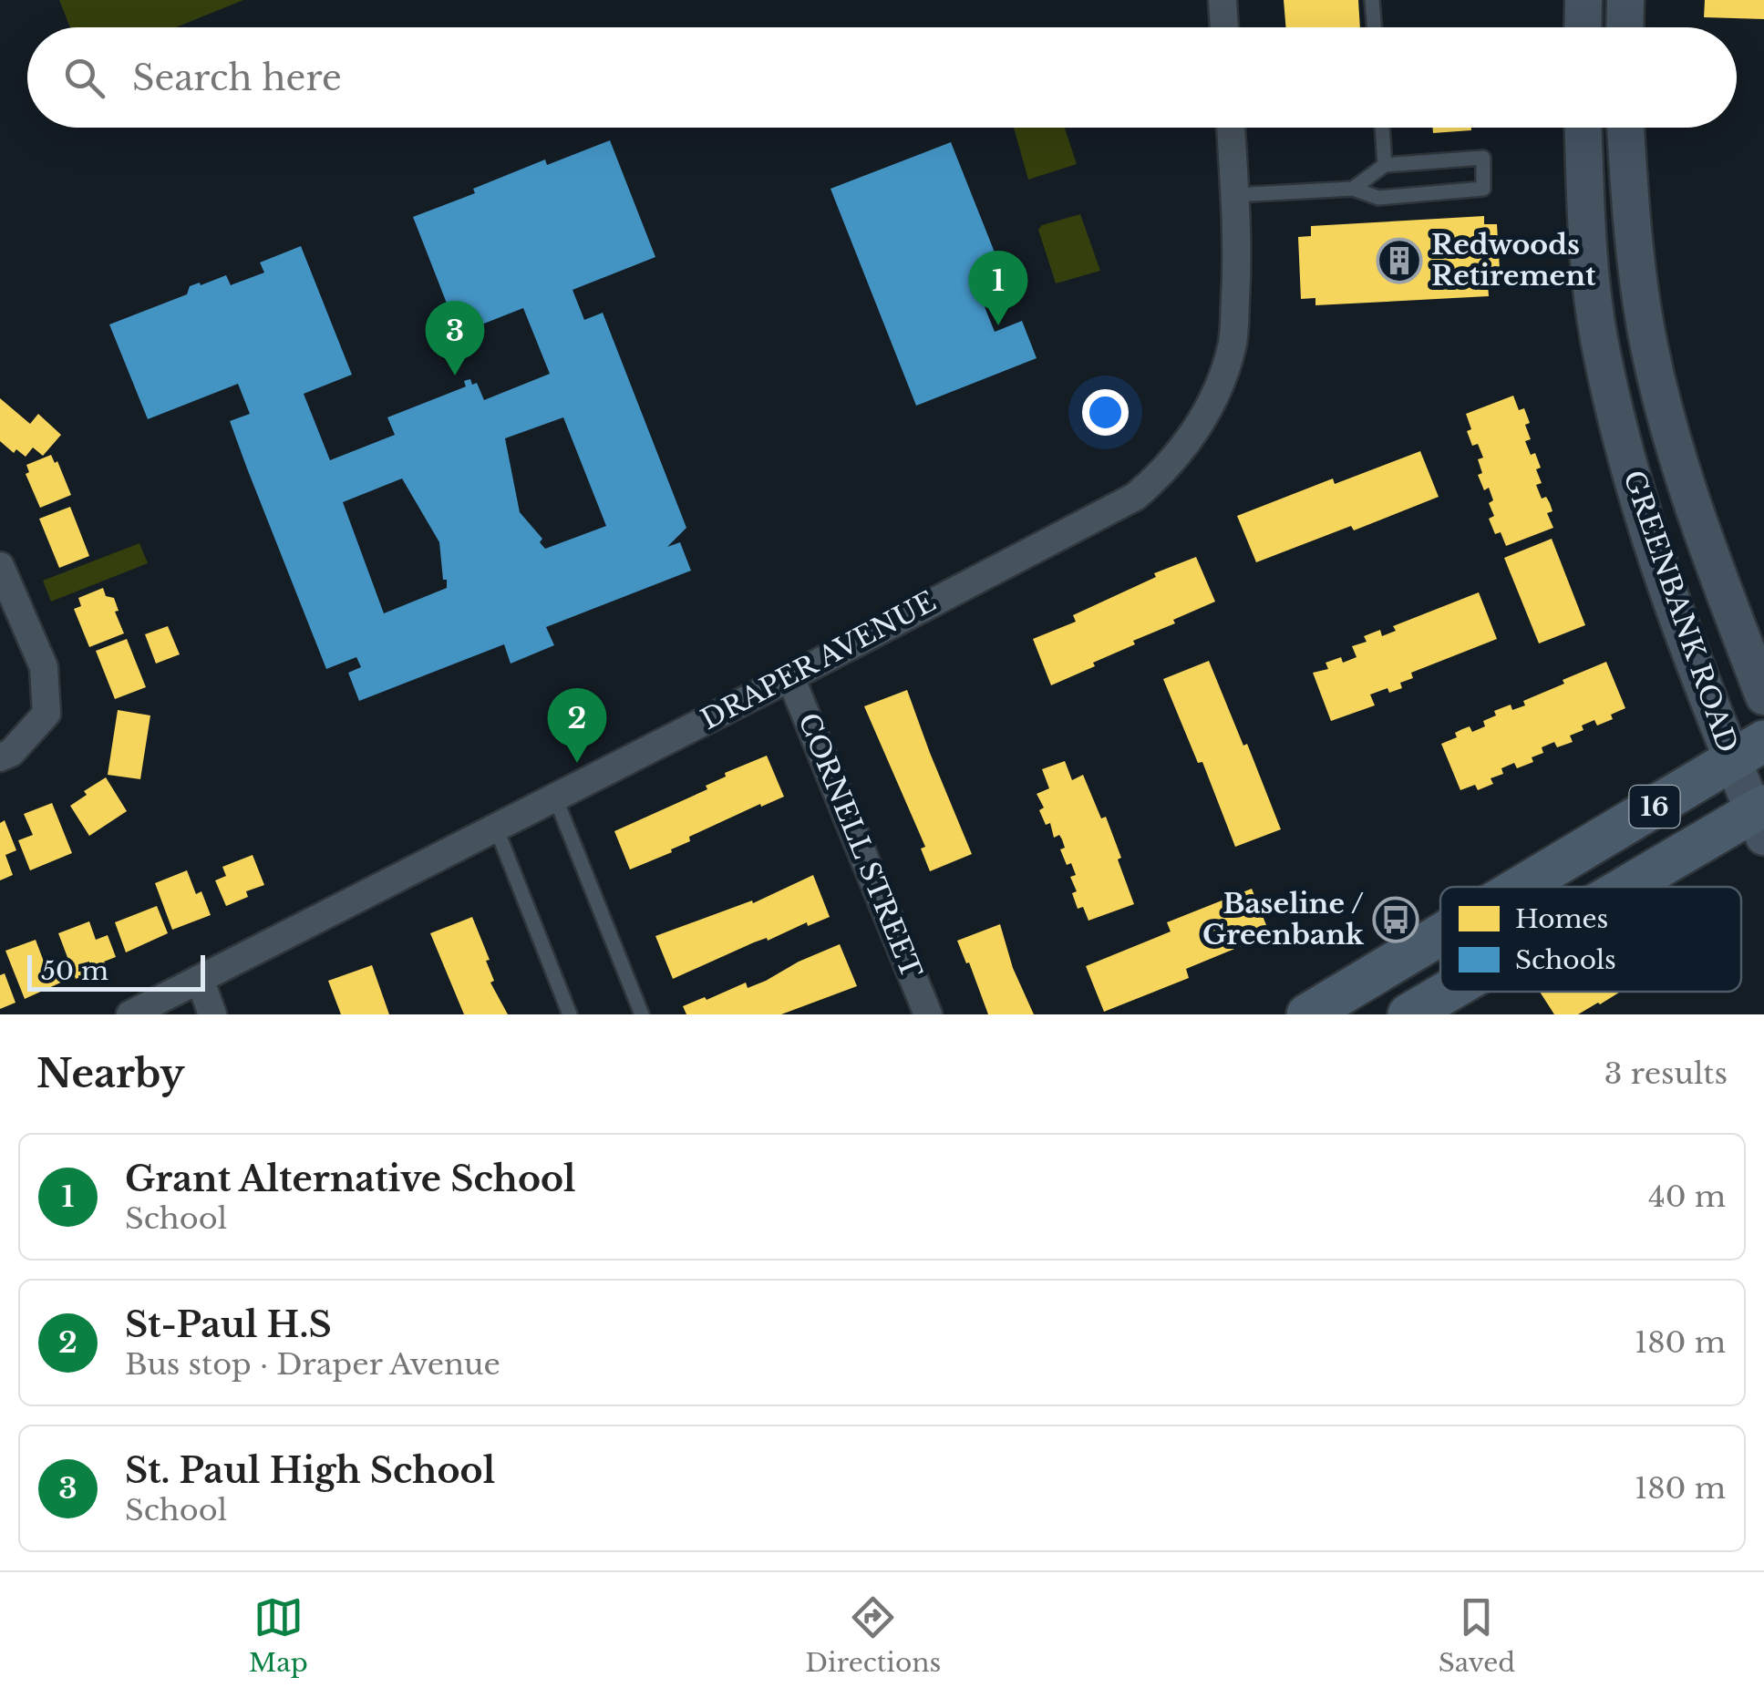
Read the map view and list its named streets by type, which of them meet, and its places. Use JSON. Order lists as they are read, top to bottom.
{
  "streets": {
    "main road": ["GREENBANK ROAD", "16"],
    "street": ["DRAPER AVENUE", "CORNELL STREET"]
  },
  "crossings": [
    ["GREENBANK ROAD", "16"],
    ["DRAPER AVENUE", "CORNELL STREET"]
  ],
  "places": {
    "building": ["Redwoods Retirement"],
    "bus stop": ["Baseline / Greenbank"]
  },
  "legend": ["Homes", "Schools"],
  "scale_bar": "50 m",
  "page": {
    "search": "Search here",
    "pins": ["1", "3", "2"],
    "scale": "50 m",
    "heading": ["Nearby", "3 results"],
    "list": [
      {
        "mark": "1",
        "name": "Grant Alternative School",
        "note": "School",
        "value": "40 m"
      },
      {
        "mark": "2",
        "name": "St-Paul H.S",
        "note": "Bus stop · Draper Avenue",
        "value": "180 m"
      },
      {
        "mark": "3",
        "name": "St. Paul High School",
        "note": "School",
        "value": "180 m"
      }
    ],
    "nav": ["Map", "Directions", "Saved"]
  }
}
